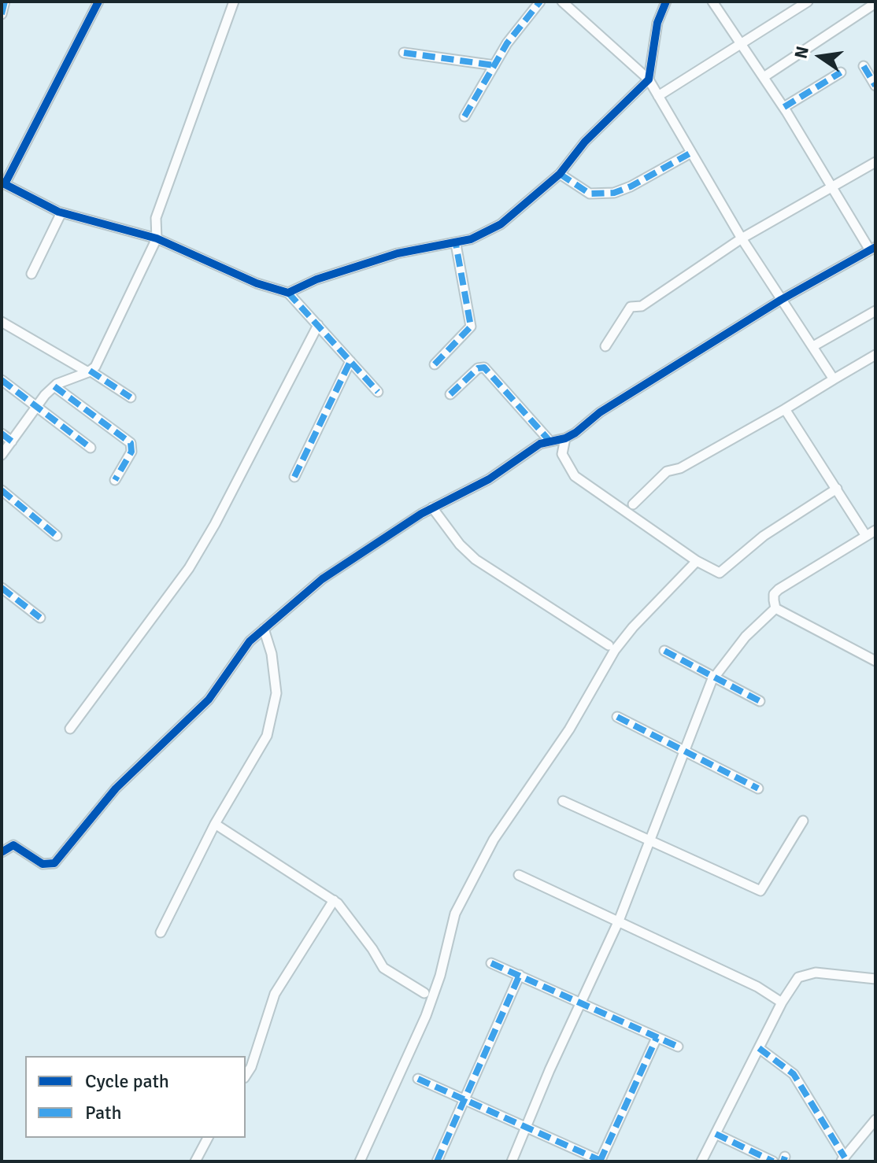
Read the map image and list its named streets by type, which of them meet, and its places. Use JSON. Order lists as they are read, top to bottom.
{
  "legend": ["Cycle path", "Path"],
  "north": "left"
}
